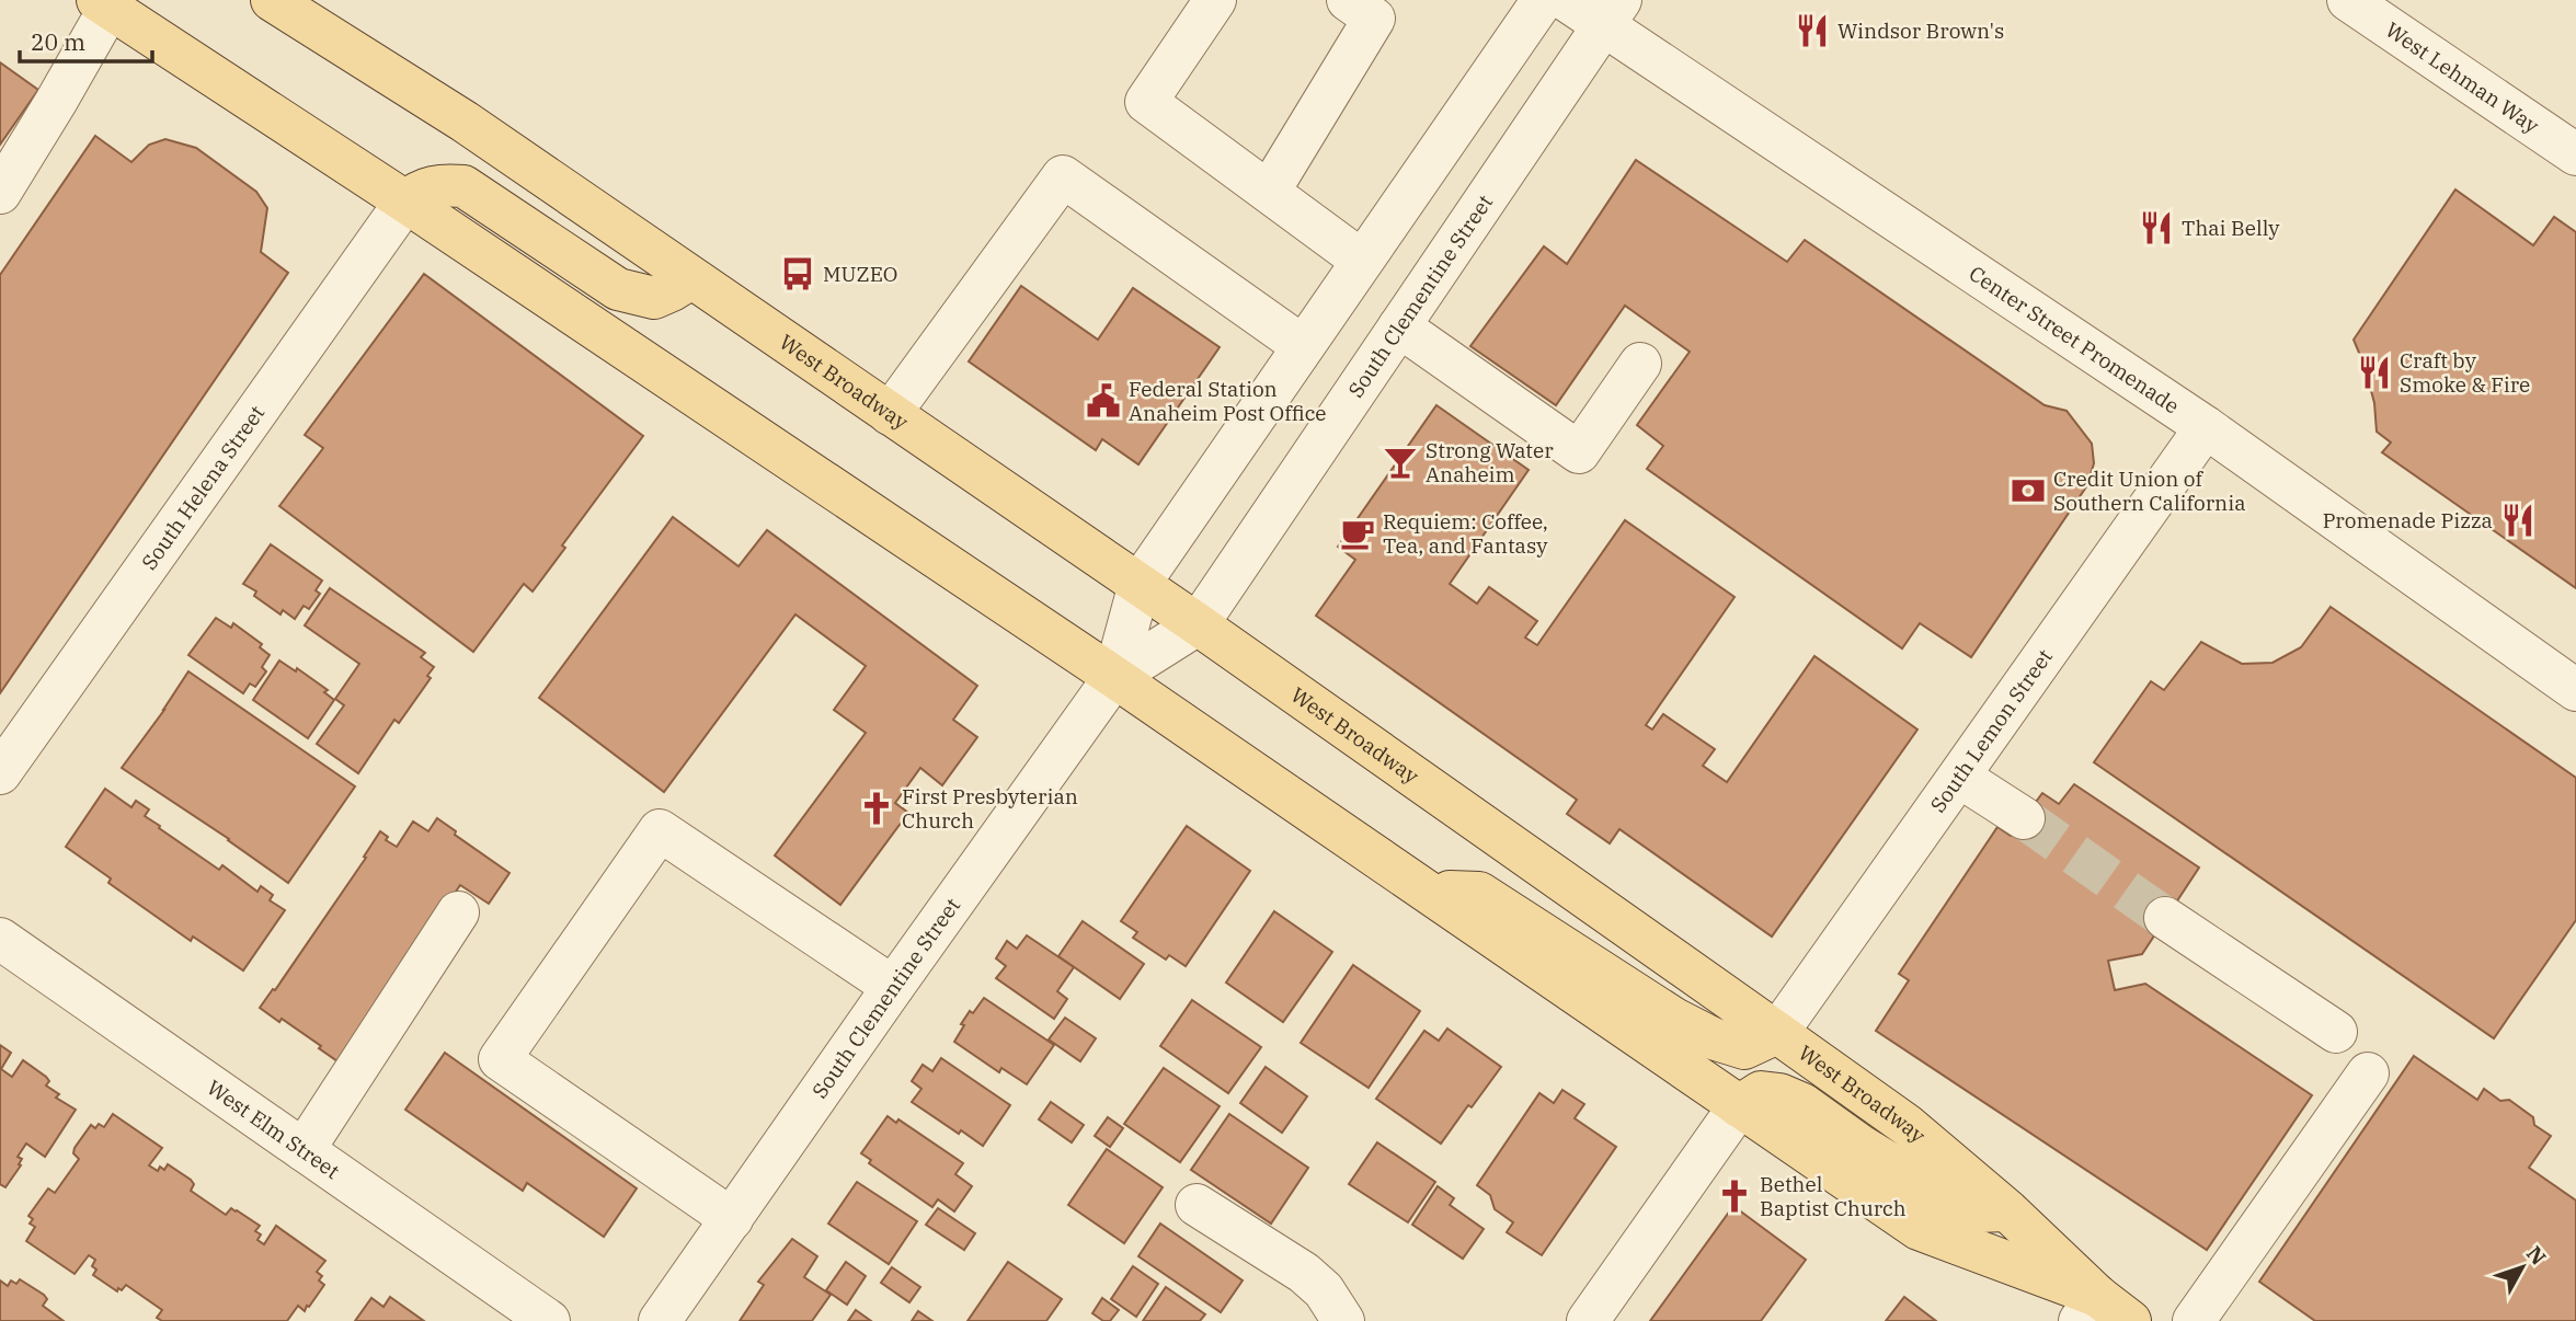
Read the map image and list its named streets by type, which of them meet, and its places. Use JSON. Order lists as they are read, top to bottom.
{
  "streets": {
    "main road": ["West Broadway"],
    "street": [
      "West Lehman Way",
      "South Clementine Street",
      "Center Street Promenade",
      "South Helena Street",
      "South Lemon Street",
      "West Elm Street"
    ]
  },
  "crossings": [
    ["South Clementine Street", "Center Street Promenade"],
    ["South Clementine Street", "West Broadway"],
    ["Center Street Promenade", "South Lemon Street"],
    ["West Broadway", "South Helena Street"],
    ["West Broadway", "South Lemon Street"]
  ],
  "places": {
    "restaurant": [
      "Windsor Brown's",
      "Thai Belly",
      "Craft by Smoke & Fire",
      "Promenade Pizza"
    ],
    "bus stop": ["MUZEO"],
    "public building": ["Federal Station Anaheim Post Office"],
    "bar": ["Strong Water Anaheim"],
    "bank": ["Credit Union of Southern California"],
    "cafe": ["Requiem: Coffee, Tea, and Fantasy"],
    "church": ["First Presbyterian Church", "Bethel Baptist Church"]
  },
  "scale_bar": "20 m",
  "north": "top right"
}
